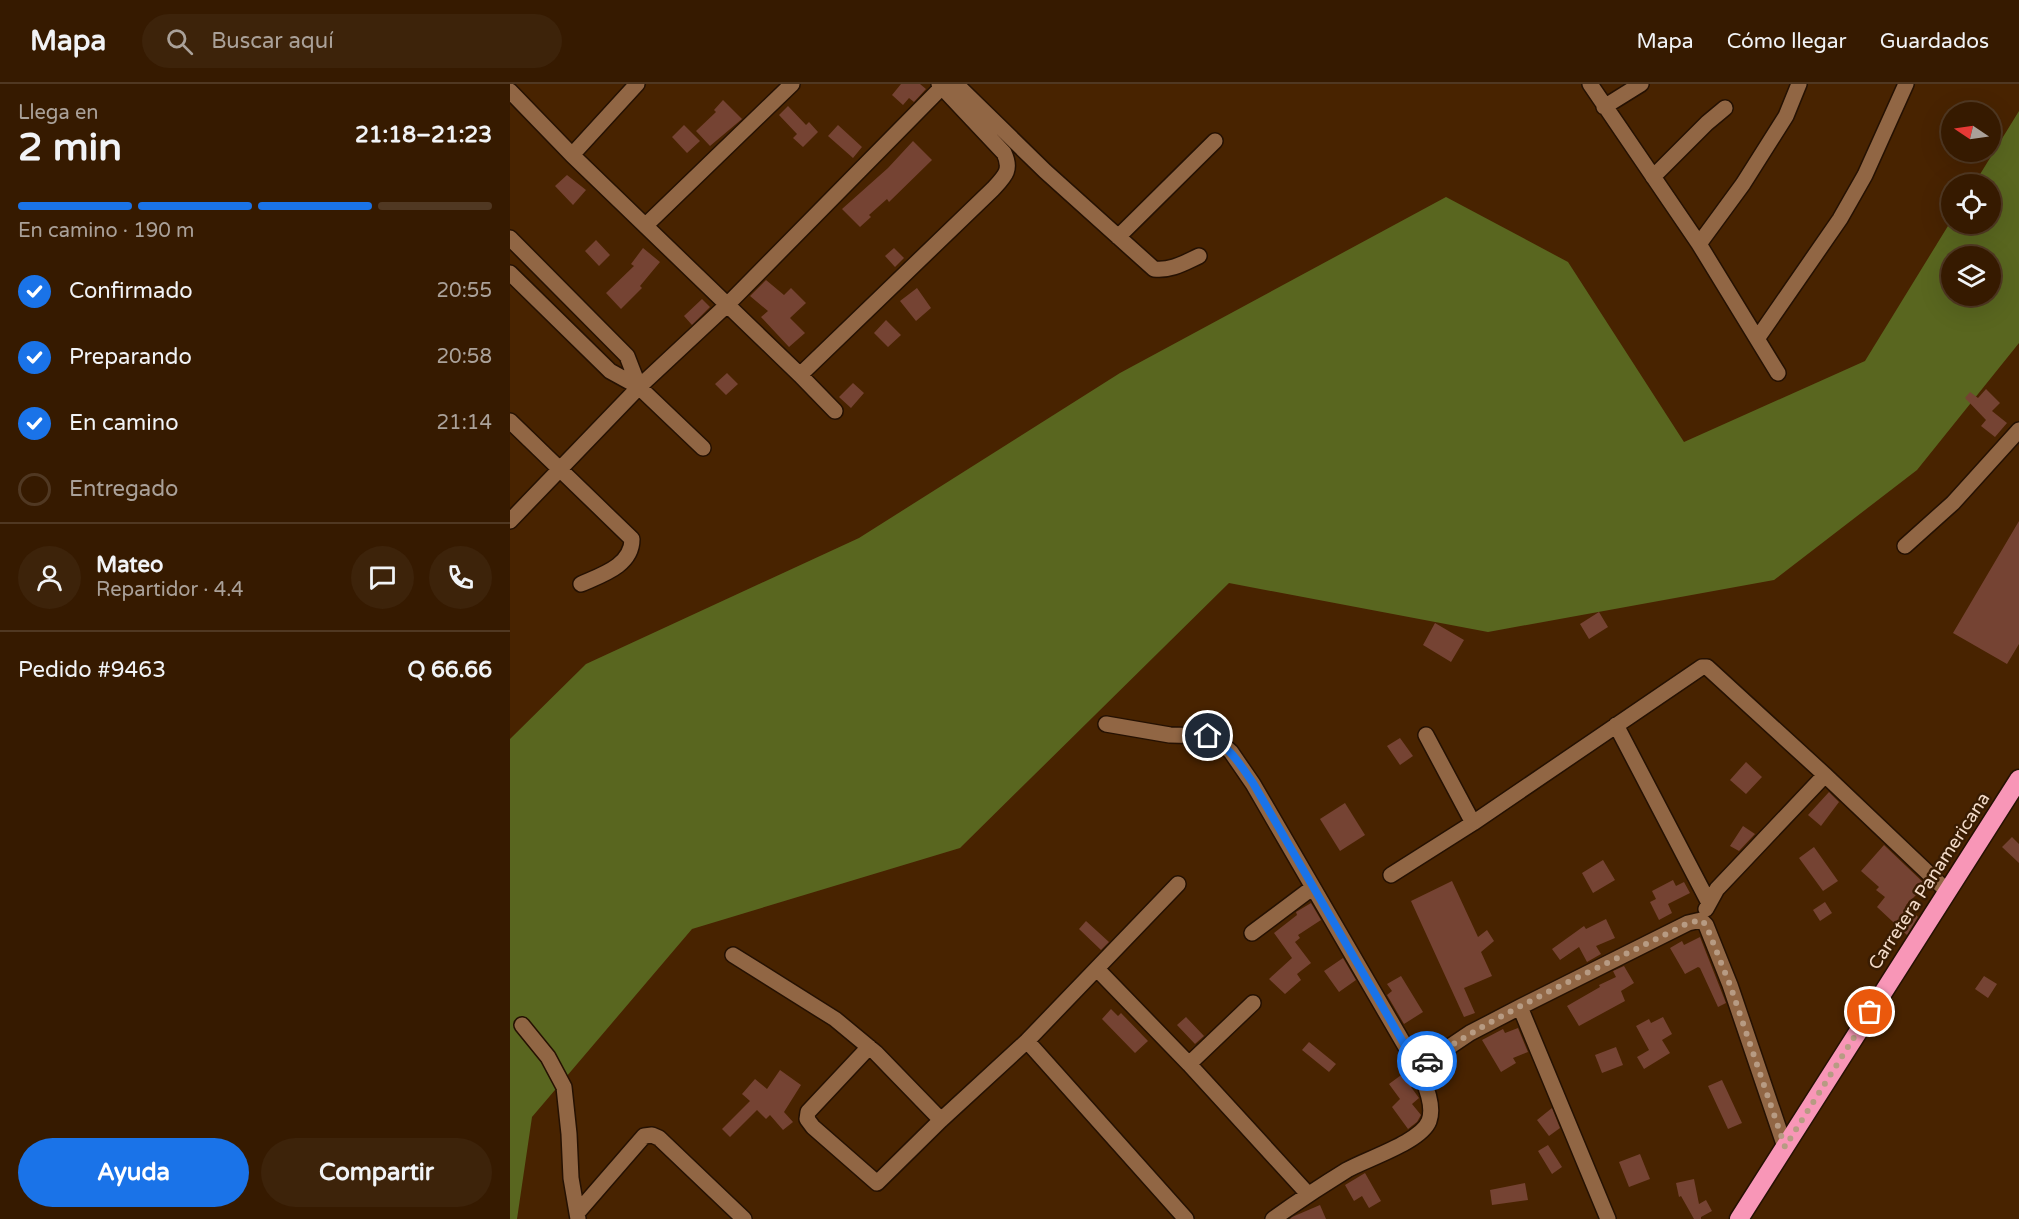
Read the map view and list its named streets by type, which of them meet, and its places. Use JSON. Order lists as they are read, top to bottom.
{
  "streets": {
    "highway": ["Carretera Panamericana"]
  },
  "north": "left",
  "page": {
    "header": "Mapa",
    "search": "Buscar aquí",
    "nav": ["Mapa", "Cómo llegar", "Guardados"],
    "heading": ["2 min", "Llega en", "21:18–21:23"],
    "panel": [
      "Mateo",
      "Repartidor · 4.4",
      "Pedido #9463",
      "Q 66.66"
    ],
    "bar": "En camino · 190 m",
    "list": [
      ["Confirmado", "20:55"],
      ["Preparando", "20:58"],
      ["En camino", "21:14"],
      "Entregado"
    ],
    "buttons": ["Ayuda", "Compartir"]
  }
}
